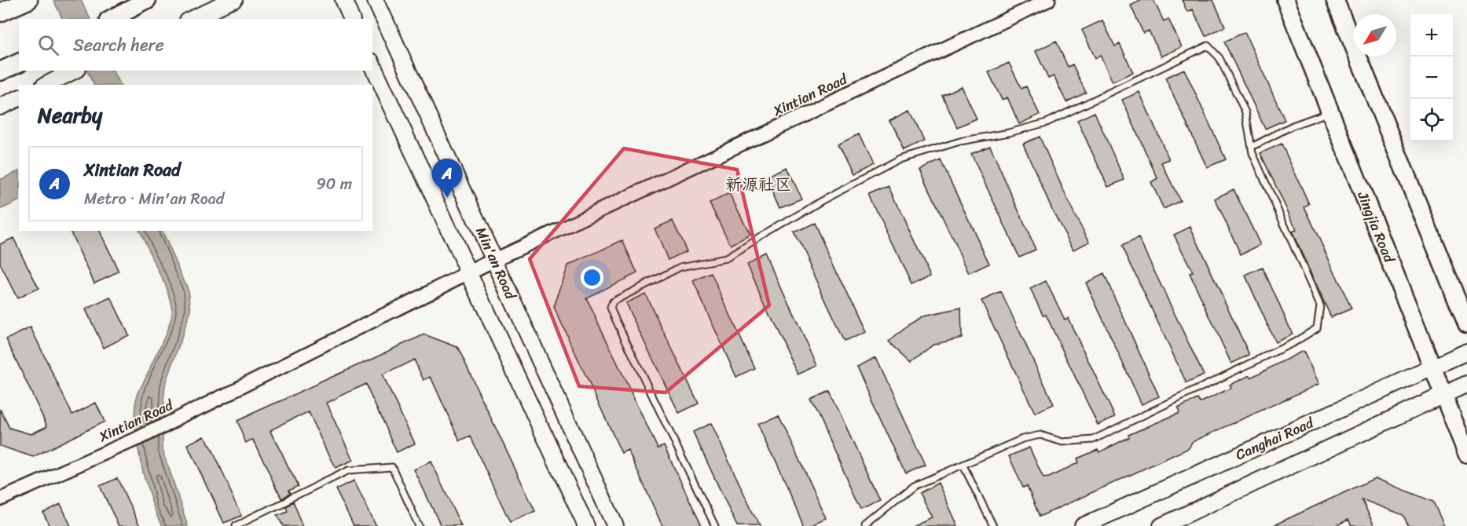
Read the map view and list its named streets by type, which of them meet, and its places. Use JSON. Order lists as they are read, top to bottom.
{
  "streets": {
    "main road": ["Jingjia Road", "Min'an Road", "Canghai Road"],
    "street": ["Xintian Road"]
  },
  "crossings": [
    ["Xintian Road", "Min'an Road"],
    ["Jingjia Road", "Canghai Road"]
  ],
  "districts": ["新源社区"],
  "north": "bottom left",
  "page": {
    "map_buttons": ["+", "−"],
    "search": "Search here",
    "heading": "Nearby",
    "list": [
      {
        "mark": "A",
        "name": "Xintian Road",
        "note": "Metro · Min'an Road",
        "value": "90 m"
      }
    ],
    "pins": "A"
  }
}
